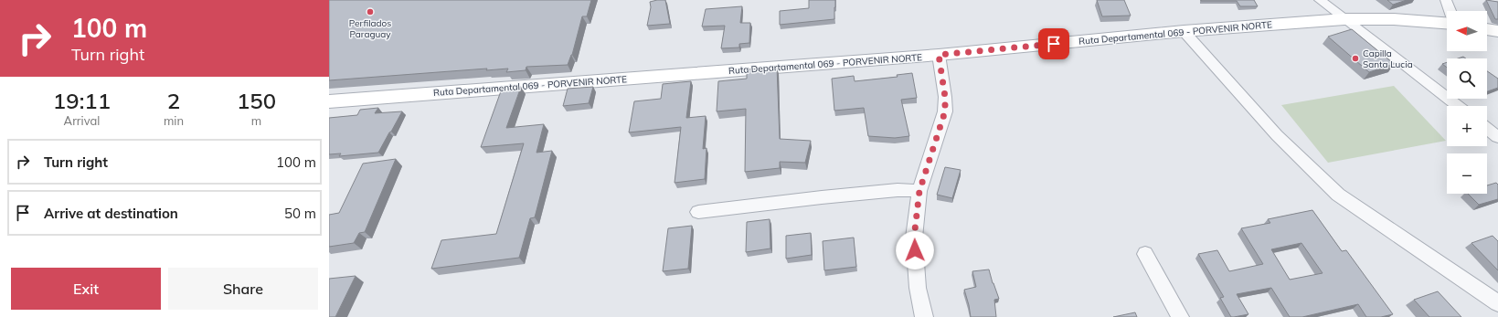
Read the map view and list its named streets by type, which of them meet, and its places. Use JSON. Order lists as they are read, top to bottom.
{
  "streets": {
    "main road": ["Ruta Departamental 069 - PORVENIR NORTE"]
  },
  "places": ["Perfilados Paraguay", "Capilla Santa Lucia"],
  "north": "left",
  "page": {
    "turn": ["100 m", "Turn right"],
    "map_buttons": ["+", "−"],
    "eta": [
      "19:11",
      "Arrival",
      "2",
      "min",
      "150",
      "m"
    ],
    "list": [
      {
        "name": "Turn right",
        "value": "100 m"
      },
      {
        "name": "Arrive at destination",
        "value": "50 m"
      }
    ],
    "buttons": ["Exit", "Share"]
  }
}
